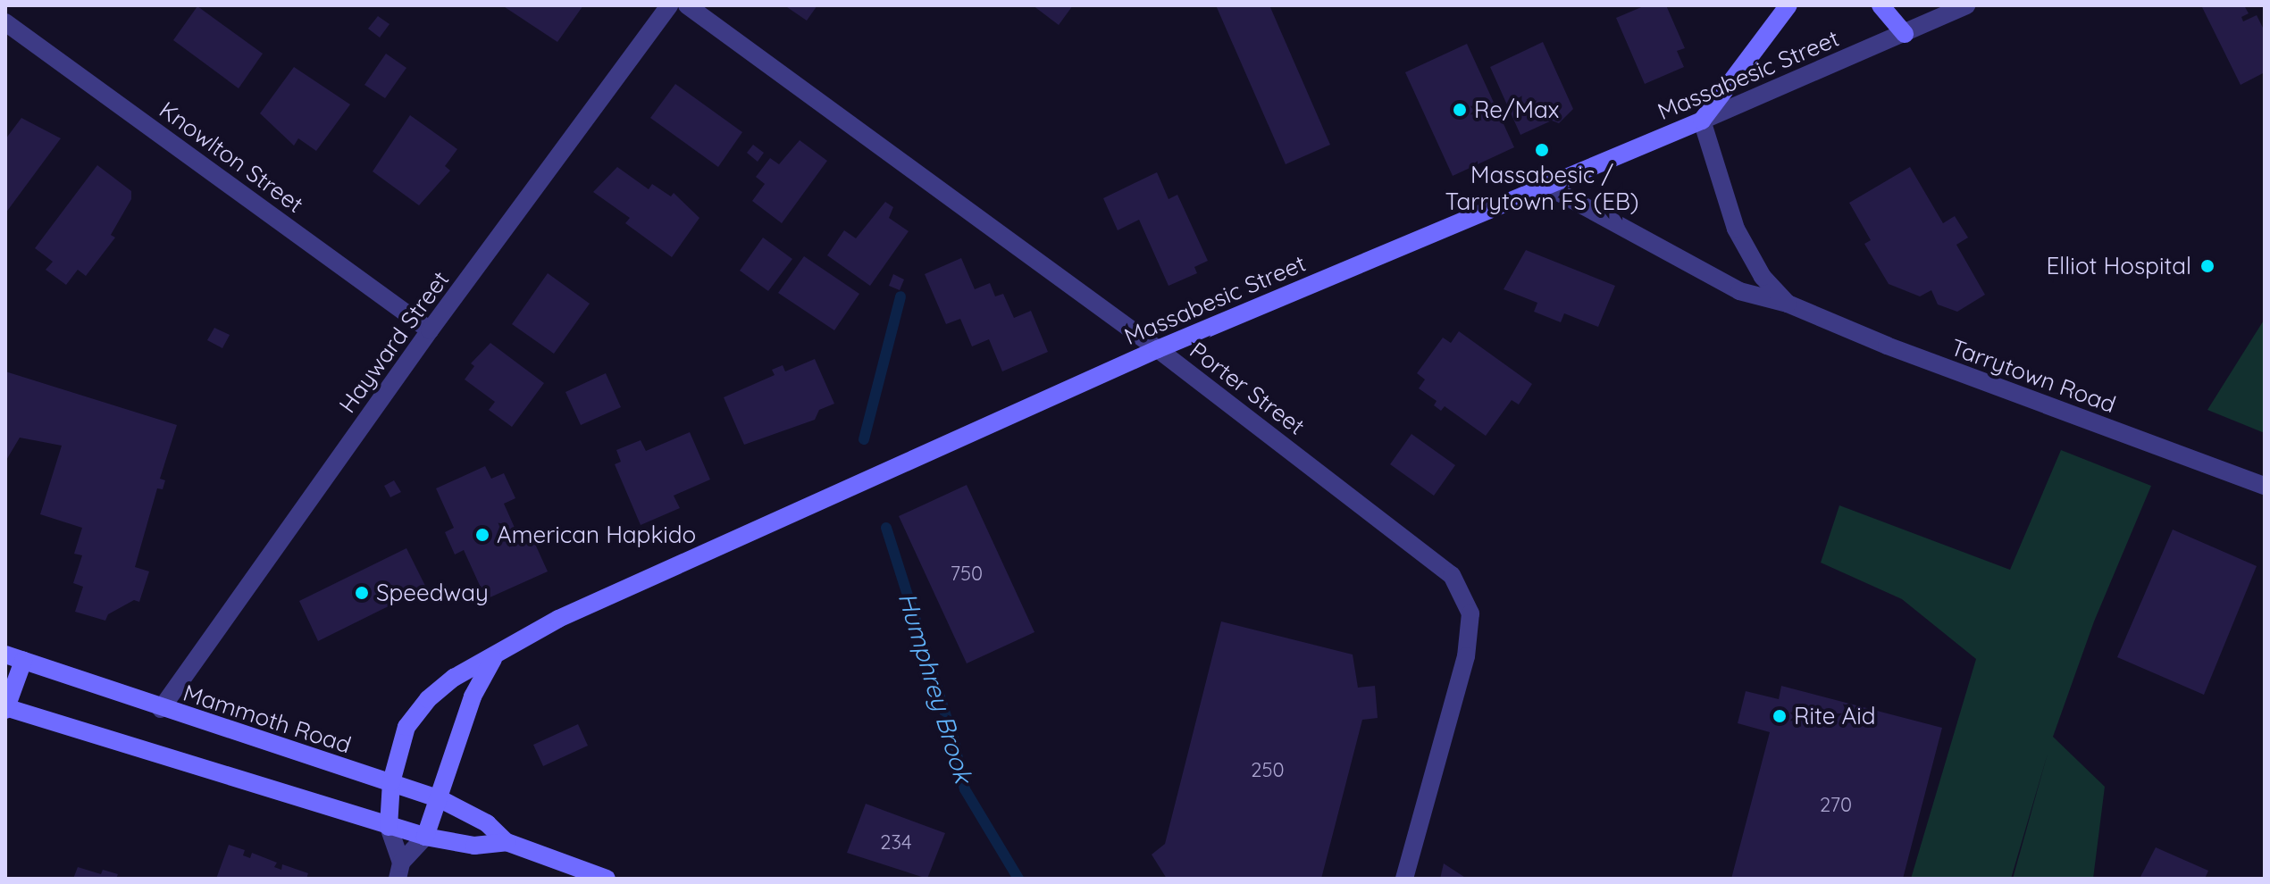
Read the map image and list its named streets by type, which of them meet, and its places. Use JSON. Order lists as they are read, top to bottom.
{
  "streets": {
    "main road": ["Massabesic Street", "Mammoth Road"],
    "street": [
      "Knowlton Street",
      "Hayward Street",
      "Tarrytown Road",
      "Porter Street"
    ]
  },
  "crossings": [
    ["Massabesic Street", "Tarrytown Road"],
    ["Massabesic Street", "Porter Street"],
    ["Massabesic Street", "Mammoth Road"],
    ["Knowlton Street", "Hayward Street"],
    ["Hayward Street", "Mammoth Road"]
  ],
  "water": ["Humphrey Brook"],
  "places": [
    "Re/Max",
    "Massabesic / Tarrytown FS (EB)",
    "Elliot Hospital",
    "American Hapkido",
    "Speedway",
    "Rite Aid"
  ],
  "house_numbers": [
    "750",
    "250",
    "270",
    "234"
  ]
}
